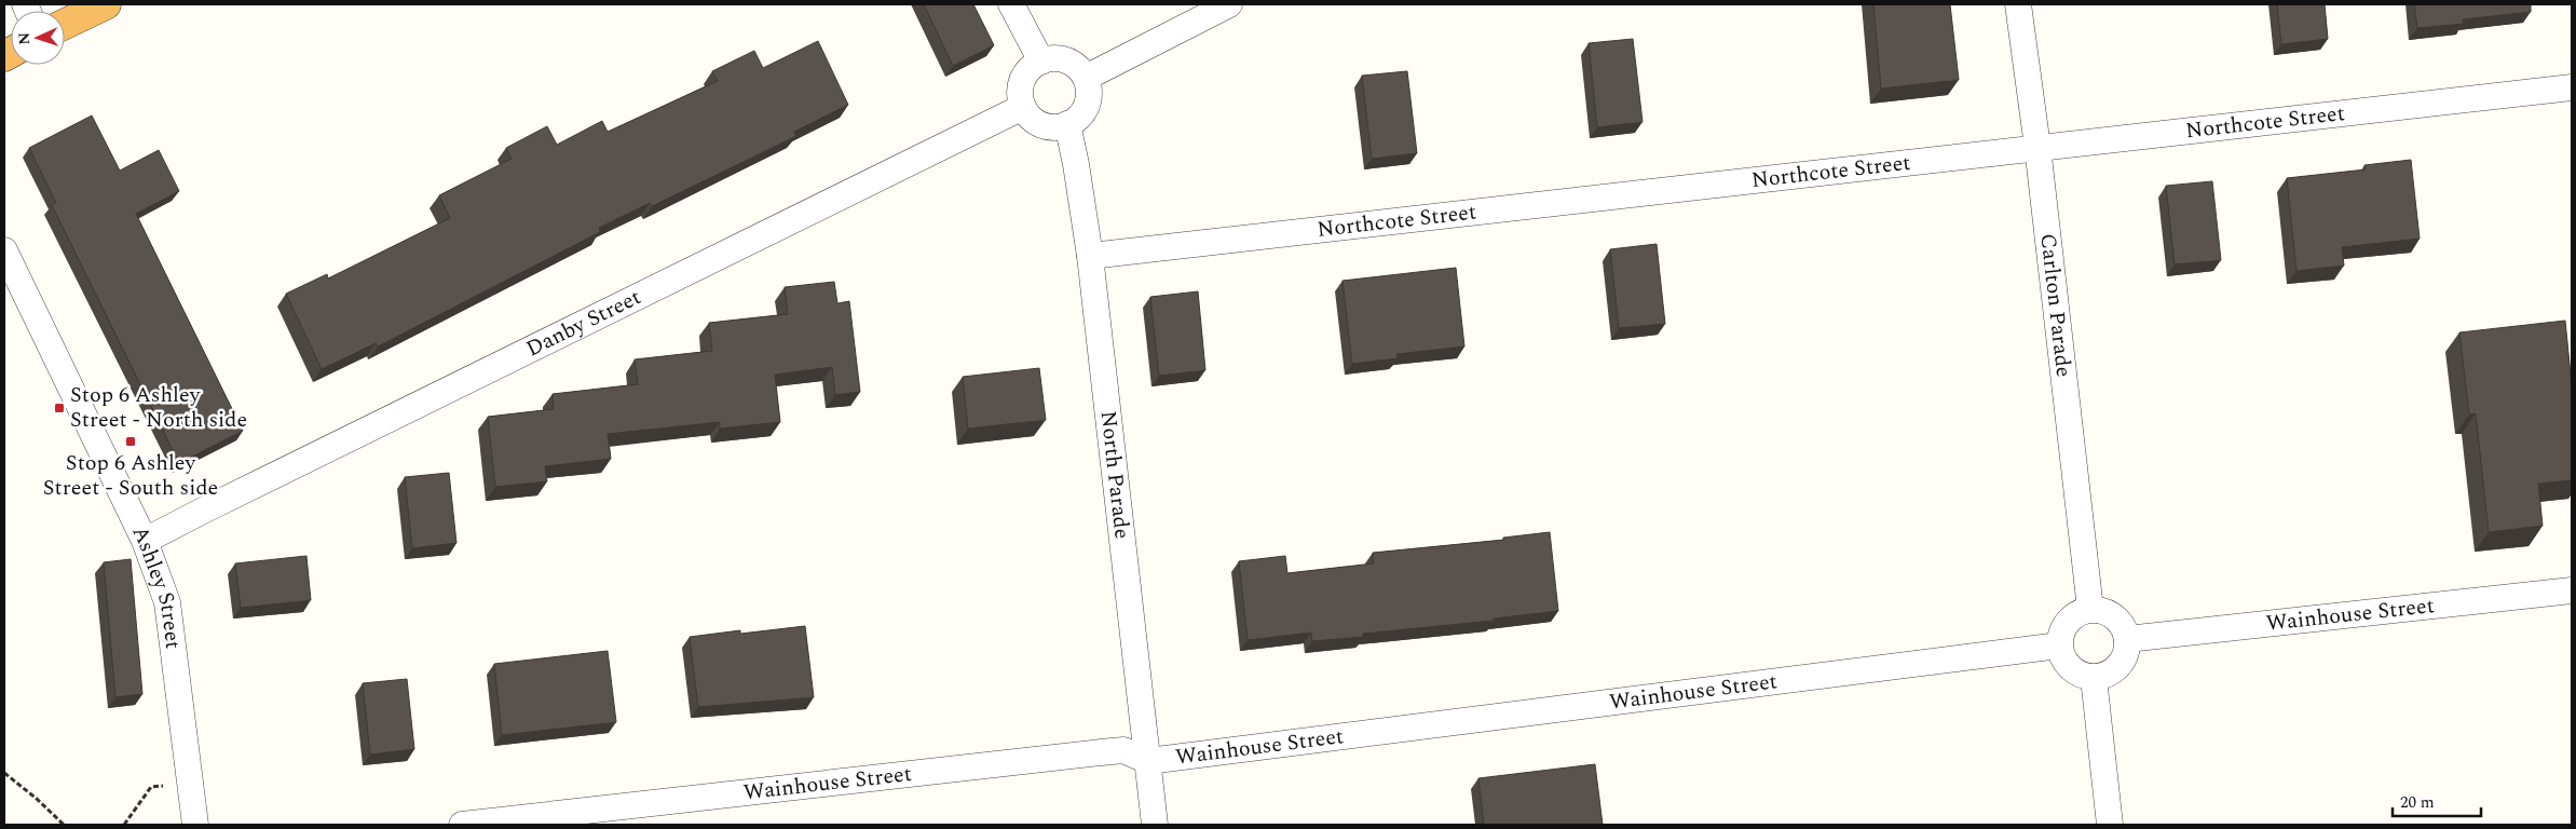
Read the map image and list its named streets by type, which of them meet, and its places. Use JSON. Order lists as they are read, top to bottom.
{
  "streets": {
    "street": [
      "Northcote Street",
      "Carlton Parade",
      "Danby Street",
      "North Parade",
      "Ashley Street",
      "Wainhouse Street"
    ]
  },
  "crossings": [
    ["Northcote Street", "Carlton Parade"],
    ["Northcote Street", "North Parade"],
    ["Carlton Parade", "Wainhouse Street"],
    ["Danby Street", "North Parade"],
    ["Danby Street", "Ashley Street"],
    ["North Parade", "Wainhouse Street"]
  ],
  "places": {
    "transit": ["Stop 6 Ashley Street - North side", "Stop 6 Ashley Street - South side"]
  },
  "scale_bar": "20 m",
  "north": "left"
}
